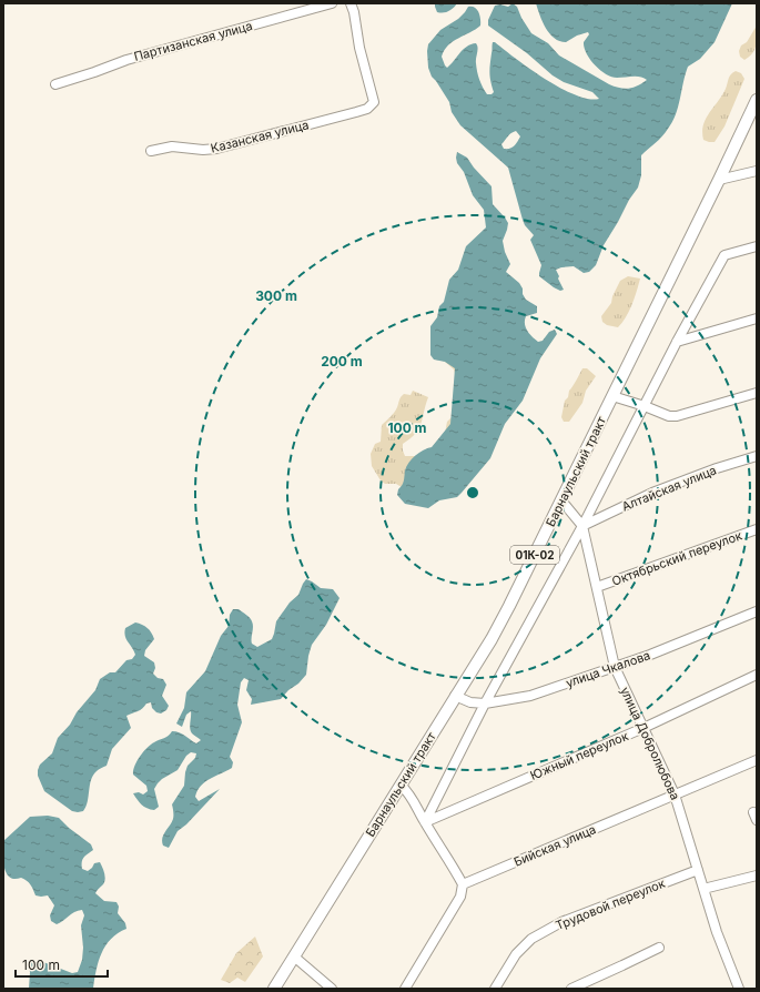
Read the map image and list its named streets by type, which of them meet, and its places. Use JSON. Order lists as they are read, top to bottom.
{
  "streets": {
    "main road": ["Барнаульский тракт", "01К-02"],
    "street": [
      "Партизанская улица",
      "Казанская улица",
      "Алтайская улица",
      "Октябрьский переулок",
      "улица Чкалова",
      "улица Добролюбова",
      "Южный переулок",
      "Бийская улица",
      "Трудовой переулок"
    ]
  },
  "crossings": [
    ["Барнаульский тракт", "улица Чкалова"],
    ["Барнаульский тракт", "улица Добролюбова"],
    ["Алтайская улица", "улица Добролюбова"],
    ["Октябрьский переулок", "улица Добролюбова"],
    ["улица Чкалова", "улица Добролюбова"],
    ["улица Добролюбова", "Южный переулок"],
    ["улица Добролюбова", "Бийская улица"],
    ["улица Добролюбова", "Трудовой переулок"]
  ],
  "scale_bar": "100 m",
  "rings": ["300 m", "200 m", "100 m"]
}
